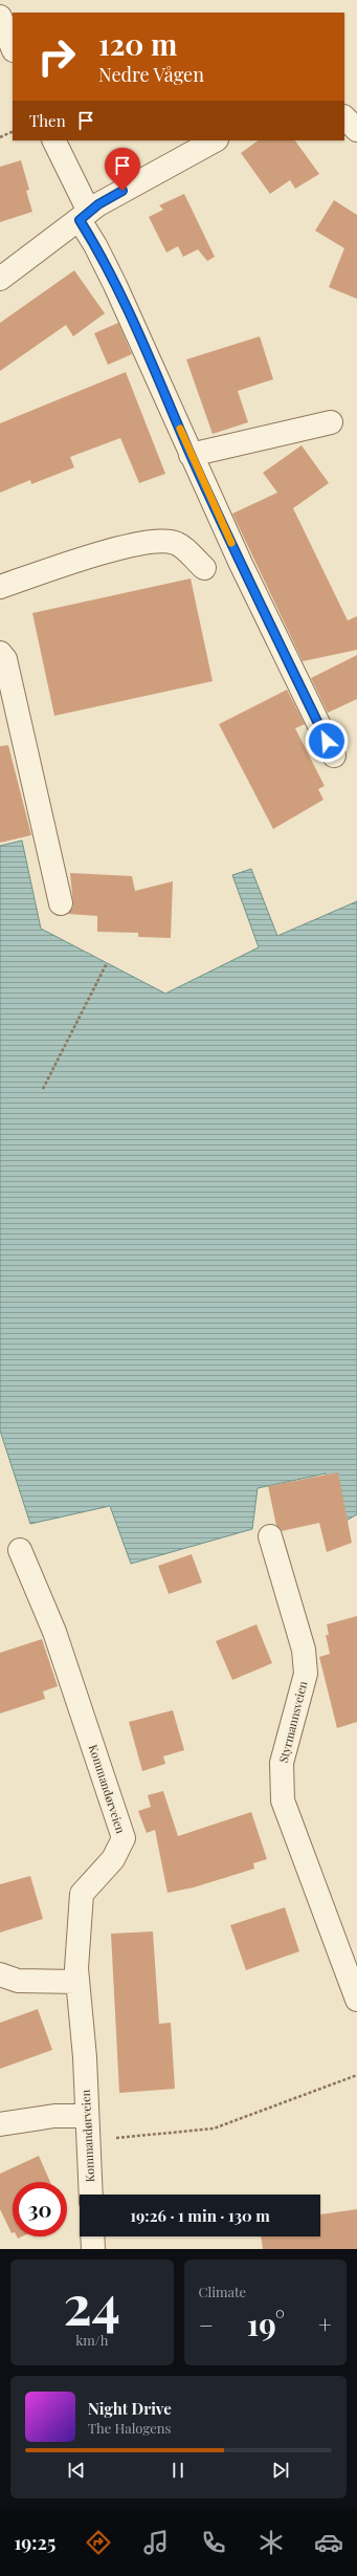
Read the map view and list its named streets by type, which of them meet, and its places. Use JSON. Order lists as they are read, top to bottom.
{
  "streets": {
    "street": ["Styrmannsveien", "Kommandørveien"]
  },
  "page": {
    "turn": ["120 m", "Nedre Vågen"],
    "then": "Then",
    "limit": "30",
    "trip": "19:26 · 1 min · 130 m",
    "tile": [
      ["24", "km/h"],
      "Climate"
    ],
    "heat": ["−", "19°", "+"],
    "song": ["Night Drive", "The Halogens"],
    "tabs": "19:25"
  }
}
